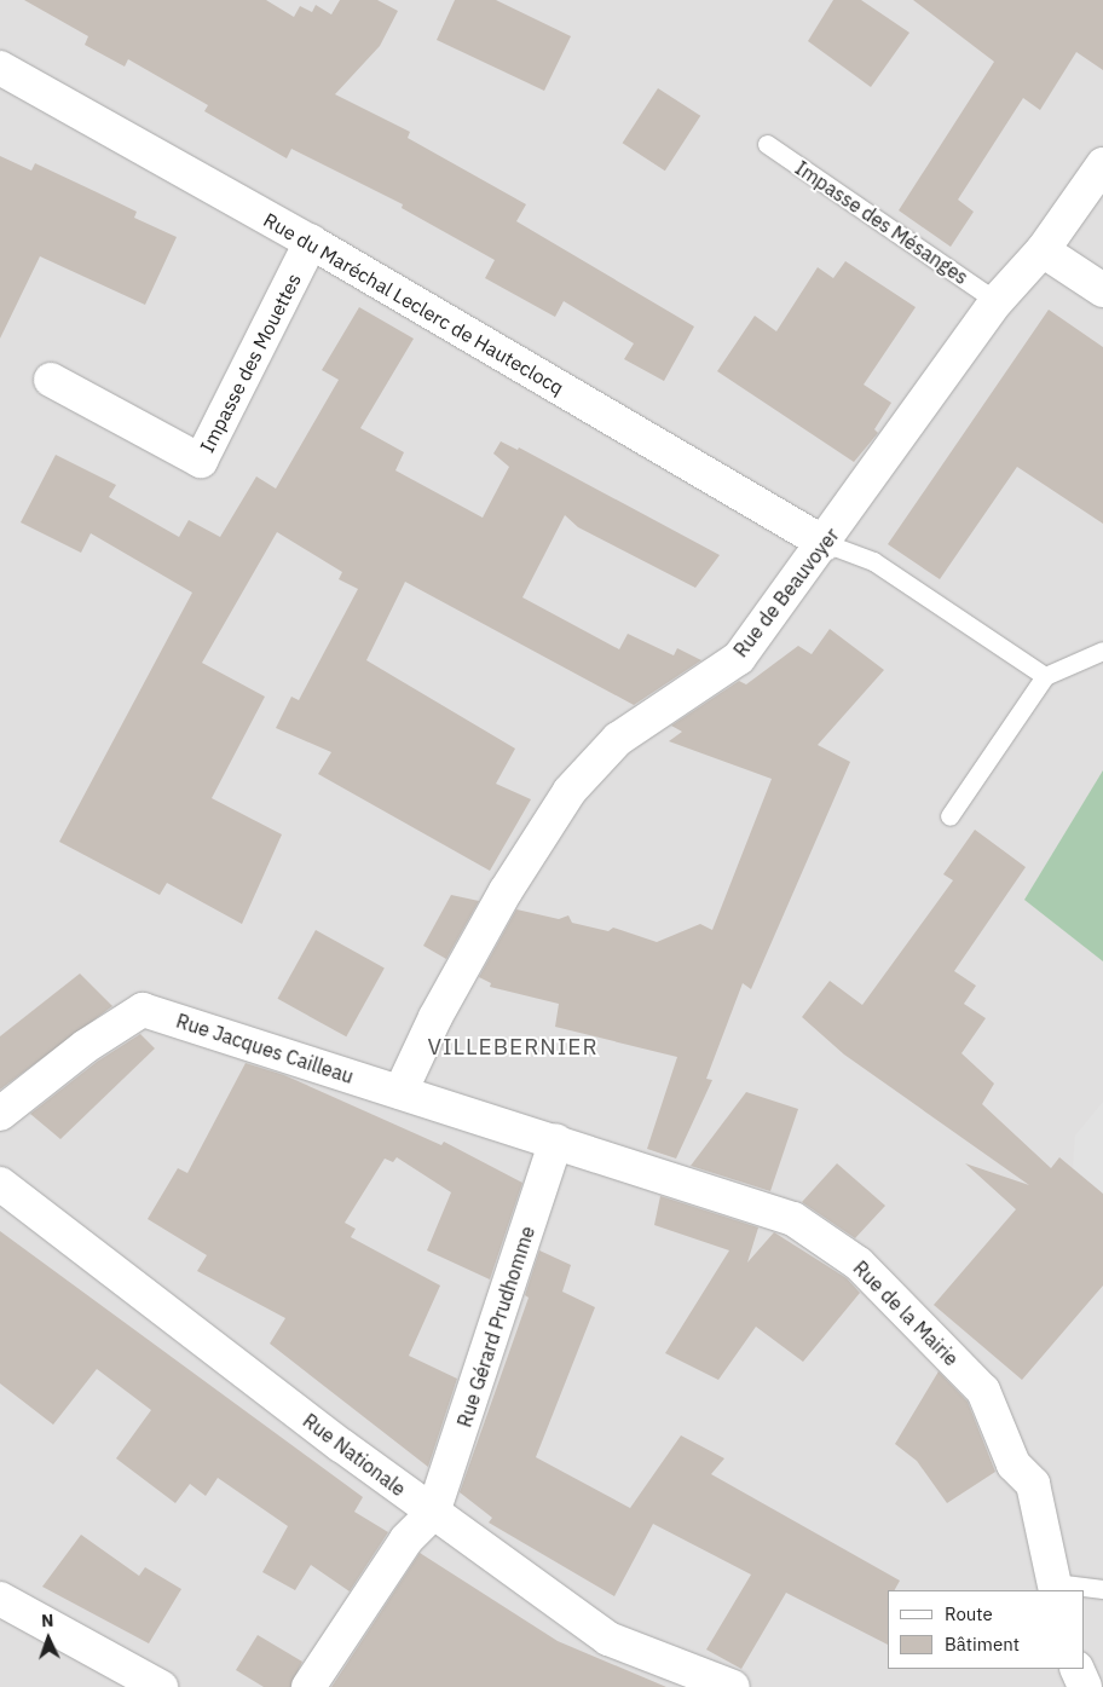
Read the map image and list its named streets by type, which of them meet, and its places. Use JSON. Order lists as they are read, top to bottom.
{
  "streets": {
    "street": [
      "Rue du Maréchal Leclerc de Hauteclocq",
      "Impasse des Mouettes",
      "Rue de Beauvoyer",
      "Rue Jacques Cailleau",
      "Rue de la Mairie",
      "Rue Gérard Prudhomme",
      "Rue Nationale"
    ],
    "lane": ["Impasse des Mésanges"]
  },
  "crossings": [
    ["Impasse des Mésanges", "Rue de Beauvoyer"],
    ["Rue du Maréchal Leclerc de Hauteclocq", "Impasse des Mouettes"],
    ["Rue du Maréchal Leclerc de Hauteclocq", "Rue de Beauvoyer"],
    ["Rue de Beauvoyer", "Rue Jacques Cailleau"],
    ["Rue Jacques Cailleau", "Rue de la Mairie"],
    ["Rue Jacques Cailleau", "Rue Gérard Prudhomme"],
    ["Rue de la Mairie", "Rue Gérard Prudhomme"],
    ["Rue Gérard Prudhomme", "Rue Nationale"]
  ],
  "districts": ["VILLEBERNIER"],
  "legend": ["Route", "Bâtiment"],
  "north": "top"
}
